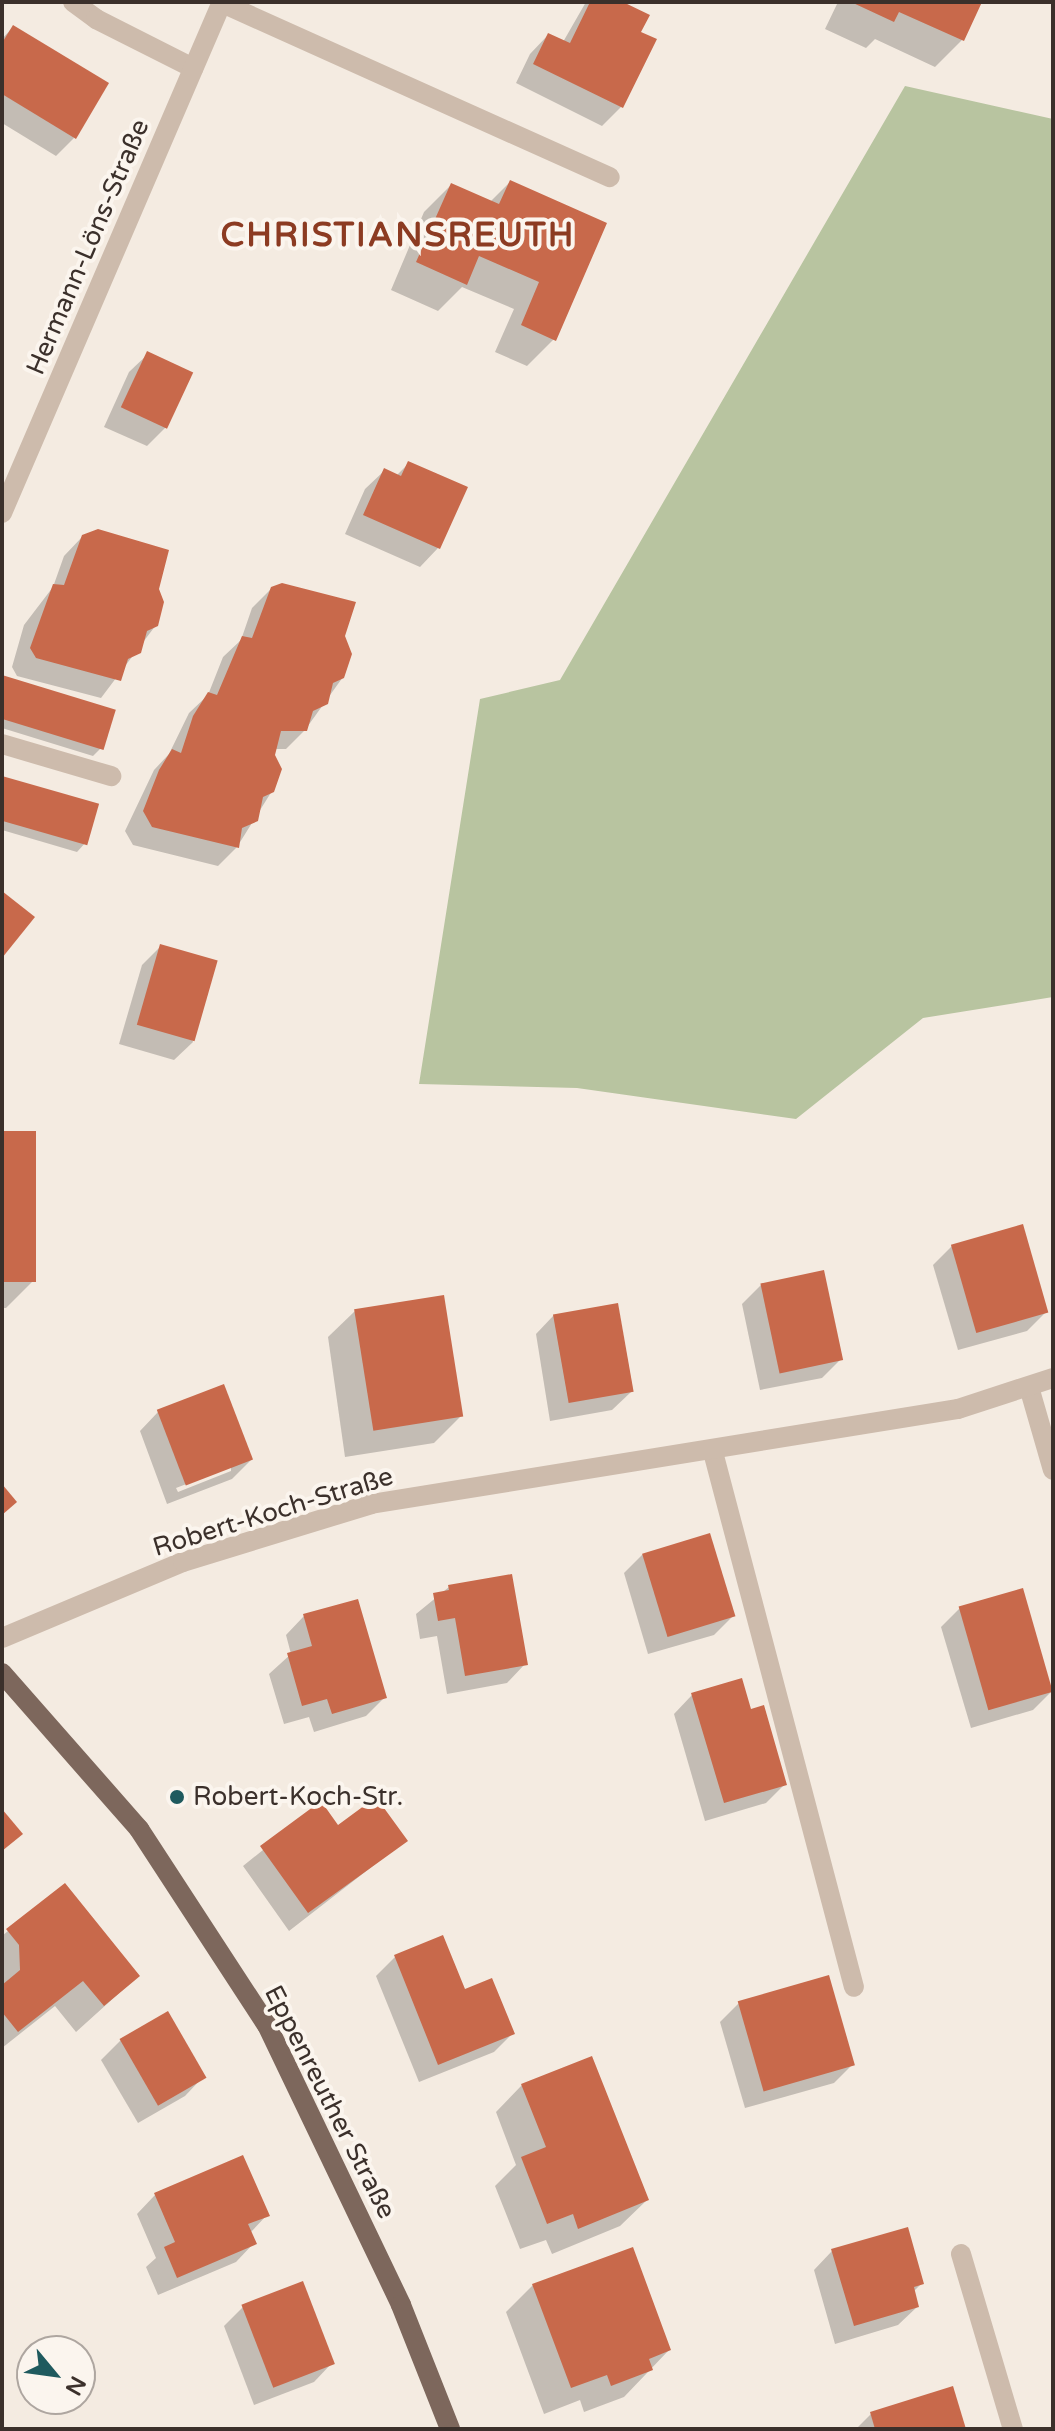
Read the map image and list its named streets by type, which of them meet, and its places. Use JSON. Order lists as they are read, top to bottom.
{
  "streets": {
    "main road": ["Eppenreuther Straße"],
    "street": ["Hermann-Löns-Straße", "Robert-Koch-Straße"]
  },
  "districts": ["CHRISTIANSREUTH"],
  "places": ["Robert-Koch-Str."],
  "north": "bottom right"
}
